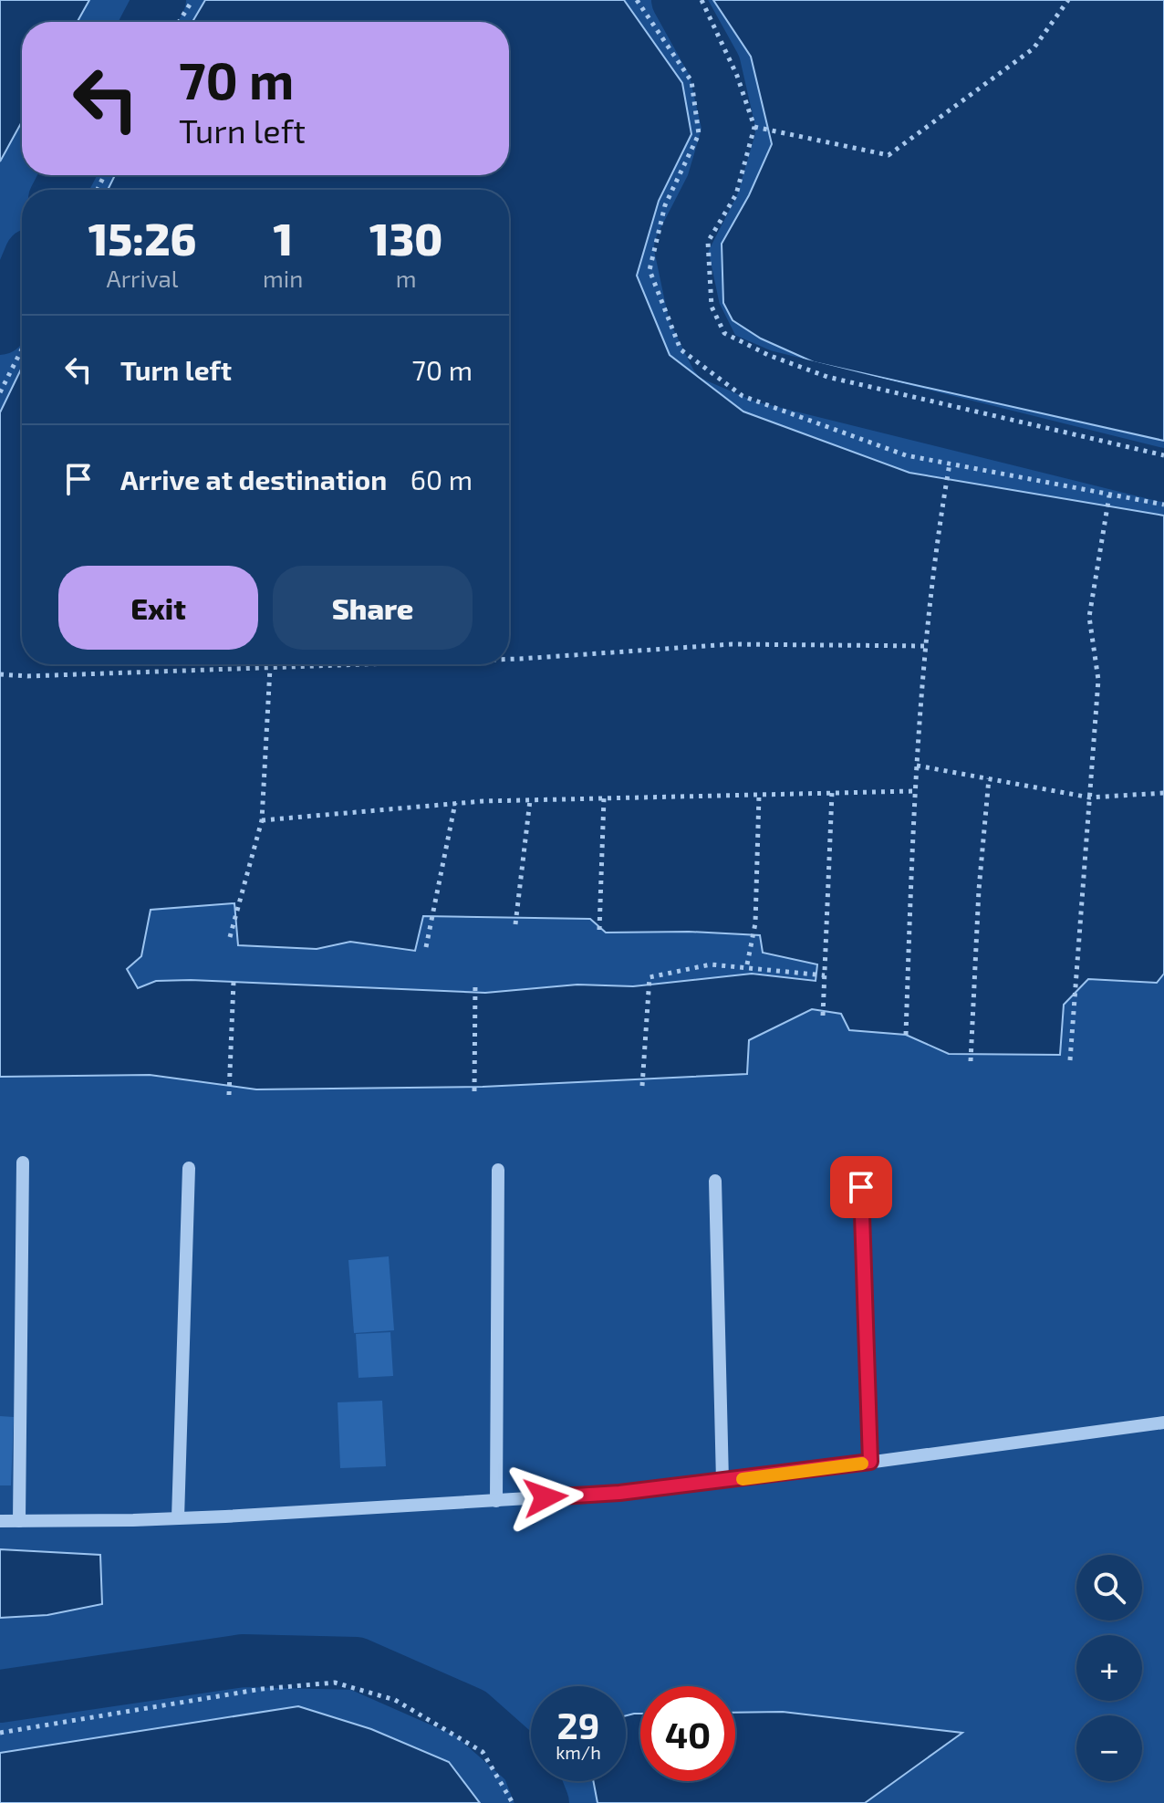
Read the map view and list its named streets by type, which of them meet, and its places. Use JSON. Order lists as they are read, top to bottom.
{
  "page": {
    "turn": ["70 m", "Turn left"],
    "eta": [
      "15:26",
      "Arrival",
      "1",
      "min",
      "130",
      "m"
    ],
    "list": [
      {
        "name": "Turn left",
        "value": "70 m"
      },
      {
        "name": "Arrive at destination",
        "value": "60 m"
      }
    ],
    "buttons": ["Exit", "Share"],
    "map_buttons": ["+", "−"],
    "speed": "29 km/h",
    "limit": "40"
  }
}
